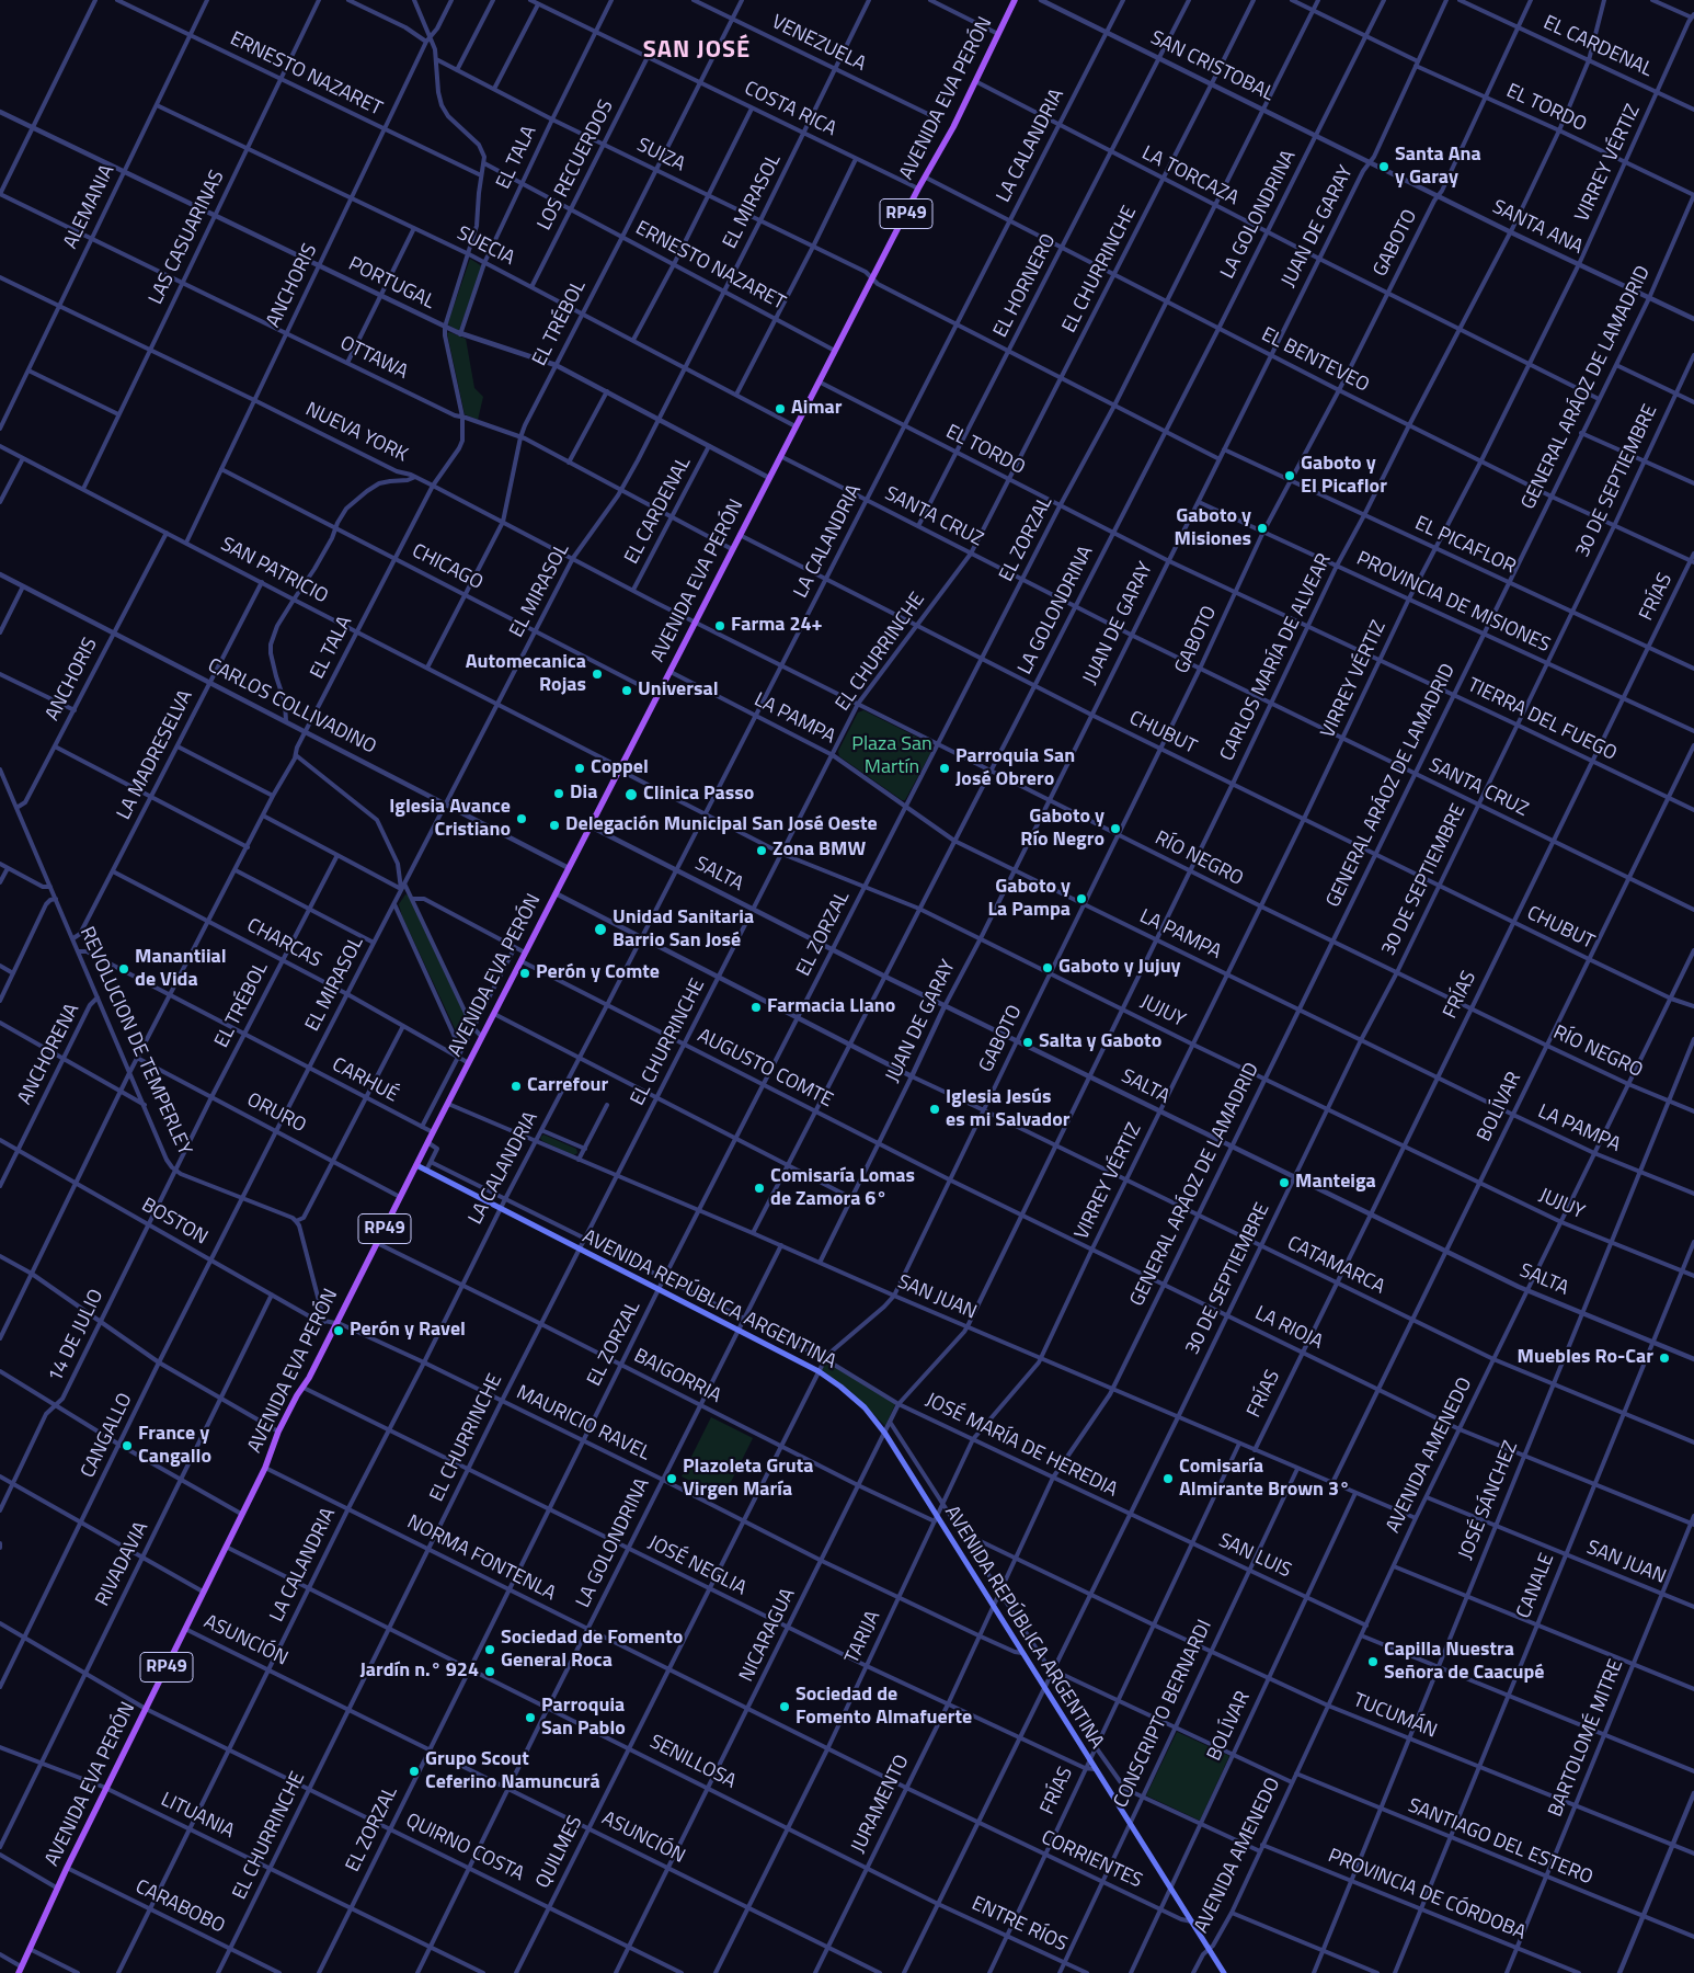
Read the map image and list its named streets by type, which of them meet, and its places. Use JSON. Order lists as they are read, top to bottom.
{
  "streets": {
    "main road": ["AVENIDA EVA PERÓN", "RP49", "AVENIDA REPÚBLICA ARGENTINA"],
    "street": [
      "VENEZUELA",
      "EL CARDENAL",
      "SAN CRISTOBAL",
      "ERNESTO NAZARET",
      "EL TORDO",
      "COSTA RICA",
      "LA CALANDRIA",
      "SUIZA",
      "EL TALA",
      "VIRREY VÉRTIZ",
      "LOS RECUERDOS",
      "LA TORCAZA",
      "EL MIRASOL",
      "ALEMANIA",
      "LA GOLONDRINA",
      "JUAN DE GARAY",
      "SANTA ANA",
      "LAS CASUARINAS",
      "GABOTO",
      "SUECIA",
      "EL CHURRINCHE",
      "PORTUGAL",
      "ANCHORIS",
      "EL HORNERO",
      "EL TRÉBOL",
      "OTTAWA",
      "EL BENTEVEO",
      "GENERAL ARÁOZ DE LAMADRID",
      "NUEVA YORK",
      "30 DE SEPTIEMBRE",
      "SANTA CRUZ",
      "EL ZORZAL",
      "EL PICAFLOR",
      "CHICAGO",
      "SAN PATRICIO",
      "FRÍAS",
      "PROVINCIA DE MISIONES",
      "CARLOS MARÍA DE ALVEAR",
      "CARLOS COLLIVADINO",
      "LA PAMPA",
      "TIERRA DEL FUEGO",
      "CHUBUT",
      "LA MADRESELVA",
      "RÍO NEGRO",
      "SALTA",
      "CHARCAS",
      "JUJUY",
      "REVOLUCION DE TEMPERLEY",
      "ANCHORENA",
      "AUGUSTO COMTE",
      "CARHUÉ",
      "BOLÍVAR",
      "ORURO",
      "BOSTON",
      "CATAMARCA",
      "SAN JUAN",
      "LA RIOJA",
      "14 DE JULIO",
      "BAIGORRIA",
      "MAURICIO RAVEL",
      "CANGALLO",
      "JOSÉ MARÍA DE HEREDIA",
      "AVENIDA AMENEDO",
      "JOSÉ SÁNCHEZ",
      "SAN LUIS",
      "NORMA FONTENLA",
      "RIVADAVIA",
      "JOSÉ NEGLIA",
      "CANALE",
      "NICARAGUA",
      "TARIJA",
      "ASUNCIÓN",
      "CONSCRIPTO BERNARDI",
      "TUCUMÁN",
      "BARTOLOMÉ MITRE",
      "SENILLOSA",
      "JURAMENTO",
      "LITUANIA",
      "SANTIAGO DEL ESTERO",
      "QUIRNO COSTA",
      "QUILMES",
      "CORRIENTES",
      "PROVINCIA DE CÓRDOBA",
      "CARABOBO",
      "ENTRE RÍOS"
    ]
  },
  "crossings": [
    ["VENEZUELA", "EL MIRASOL"],
    ["VENEZUELA", "EL TRÉBOL"],
    ["EL CARDENAL", "VIRREY VÉRTIZ"],
    ["EL CARDENAL", "GABOTO"],
    ["EL CARDENAL", "PORTUGAL"],
    ["EL CARDENAL", "OTTAWA"],
    ["EL CARDENAL", "NUEVA YORK"],
    ["EL CARDENAL", "CARLOS MARÍA DE ALVEAR"],
    ["SAN CRISTOBAL", "LA CALANDRIA"],
    ["SAN CRISTOBAL", "LA GOLONDRINA"],
    ["SAN CRISTOBAL", "JUAN DE GARAY"],
    ["SAN CRISTOBAL", "SANTA ANA"],
    ["SAN CRISTOBAL", "EL CHURRINCHE"],
    ["SAN CRISTOBAL", "EL HORNERO"],
    ["SAN CRISTOBAL", "EL ZORZAL"],
    ["ERNESTO NAZARET", "AVENIDA EVA PERÓN"],
    ["ERNESTO NAZARET", "EL TALA"],
    ["ERNESTO NAZARET", "LOS RECUERDOS"],
    ["ERNESTO NAZARET", "EL MIRASOL"],
    ["ERNESTO NAZARET", "ALEMANIA"],
    ["ERNESTO NAZARET", "LAS CASUARINAS"],
    ["ERNESTO NAZARET", "ANCHORIS"],
    ["ERNESTO NAZARET", "EL TRÉBOL"],
    ["AVENIDA EVA PERÓN", "EL TORDO"],
    ["AVENIDA EVA PERÓN", "COSTA RICA"],
    ["AVENIDA EVA PERÓN", "SUIZA"],
    ["AVENIDA EVA PERÓN", "LA TORCAZA"],
    ["AVENIDA EVA PERÓN", "SUECIA"],
    ["AVENIDA EVA PERÓN", "PORTUGAL"],
    ["AVENIDA EVA PERÓN", "OTTAWA"],
    ["AVENIDA EVA PERÓN", "EL BENTEVEO"],
    ["AVENIDA EVA PERÓN", "NUEVA YORK"],
    ["AVENIDA EVA PERÓN", "SANTA CRUZ"],
    ["AVENIDA EVA PERÓN", "CHICAGO"],
    ["AVENIDA EVA PERÓN", "SAN PATRICIO"],
    ["AVENIDA EVA PERÓN", "CARLOS COLLIVADINO"],
    ["AVENIDA EVA PERÓN", "LA PAMPA"],
    ["AVENIDA EVA PERÓN", "CHUBUT"],
    ["AVENIDA EVA PERÓN", "RÍO NEGRO"],
    ["AVENIDA EVA PERÓN", "SALTA"],
    ["AVENIDA EVA PERÓN", "CHARCAS"],
    ["AVENIDA EVA PERÓN", "JUJUY"],
    ["AVENIDA EVA PERÓN", "AUGUSTO COMTE"],
    ["AVENIDA EVA PERÓN", "CARHUÉ"],
    ["AVENIDA EVA PERÓN", "ORURO"],
    ["AVENIDA EVA PERÓN", "BOSTON"],
    ["AVENIDA EVA PERÓN", "SAN JUAN"],
    ["AVENIDA EVA PERÓN", "AVENIDA REPÚBLICA ARGENTINA"],
    ["AVENIDA EVA PERÓN", "BAIGORRIA"],
    ["AVENIDA EVA PERÓN", "MAURICIO RAVEL"],
    ["AVENIDA EVA PERÓN", "NORMA FONTENLA"],
    ["AVENIDA EVA PERÓN", "JOSÉ NEGLIA"],
    ["AVENIDA EVA PERÓN", "ASUNCIÓN"],
    ["AVENIDA EVA PERÓN", "SENILLOSA"],
    ["AVENIDA EVA PERÓN", "LITUANIA"],
    ["AVENIDA EVA PERÓN", "QUIRNO COSTA"],
    ["AVENIDA EVA PERÓN", "CARABOBO"],
    ["EL TORDO", "LA CALANDRIA"],
    ["EL TORDO", "VIRREY VÉRTIZ"],
    ["EL TORDO", "LA GOLONDRINA"],
    ["EL TORDO", "JUAN DE GARAY"],
    ["EL TORDO", "GABOTO"],
    ["EL TORDO", "EL CHURRINCHE"],
    ["EL TORDO", "EL HORNERO"],
    ["EL TORDO", "GENERAL ARÁOZ DE LAMADRID"],
    ["EL TORDO", "EL ZORZAL"],
    ["EL TORDO", "CARLOS MARÍA DE ALVEAR"],
    ["EL TORDO", "TIERRA DEL FUEGO"],
    ["COSTA RICA", "EL TALA"],
    ["COSTA RICA", "LOS RECUERDOS"],
    ["COSTA RICA", "EL MIRASOL"],
    ["COSTA RICA", "EL TRÉBOL"],
    ["LA CALANDRIA", "LA TORCAZA"],
    ["LA CALANDRIA", "EL BENTEVEO"],
    ["LA CALANDRIA", "SANTA CRUZ"],
    ["LA CALANDRIA", "LA PAMPA"],
    ["LA CALANDRIA", "CHUBUT"],
    ["LA CALANDRIA", "RÍO NEGRO"],
    ["LA CALANDRIA", "SALTA"],
    ["LA CALANDRIA", "JUJUY"],
    ["LA CALANDRIA", "AUGUSTO COMTE"],
    ["LA CALANDRIA", "SAN JUAN"],
    ["LA CALANDRIA", "AVENIDA REPÚBLICA ARGENTINA"],
    ["LA CALANDRIA", "BAIGORRIA"],
    ["LA CALANDRIA", "MAURICIO RAVEL"],
    ["LA CALANDRIA", "NORMA FONTENLA"],
    ["LA CALANDRIA", "JOSÉ NEGLIA"],
    ["LA CALANDRIA", "ASUNCIÓN"],
    ["LA CALANDRIA", "SENILLOSA"],
    ["LA CALANDRIA", "LITUANIA"],
    ["LA CALANDRIA", "QUIRNO COSTA"],
    ["LA CALANDRIA", "CARABOBO"],
    ["SUIZA", "EL TALA"],
    ["SUIZA", "LOS RECUERDOS"],
    ["SUIZA", "EL MIRASOL"],
    ["SUIZA", "EL TRÉBOL"],
    ["EL TALA", "SUECIA"],
    ["EL TALA", "PORTUGAL"],
    ["EL TALA", "OTTAWA"],
    ["EL TALA", "NUEVA YORK"],
    ["EL TALA", "CHICAGO"],
    ["EL TALA", "SAN PATRICIO"],
    ["EL TALA", "CARLOS COLLIVADINO"],
    ["EL TALA", "CHARCAS"],
    ["EL TALA", "REVOLUCION DE TEMPERLEY"],
    ["EL TALA", "CARHUÉ"],
    ["EL TALA", "ORURO"],
    ["EL TALA", "BOSTON"],
    ["VIRREY VÉRTIZ", "LA TORCAZA"],
    ["VIRREY VÉRTIZ", "SANTA ANA"],
    ["VIRREY VÉRTIZ", "EL BENTEVEO"],
    ["VIRREY VÉRTIZ", "SANTA CRUZ"],
    ["VIRREY VÉRTIZ", "EL PICAFLOR"],
    ["VIRREY VÉRTIZ", "PROVINCIA DE MISIONES"],
    ["VIRREY VÉRTIZ", "LA PAMPA"],
    ["VIRREY VÉRTIZ", "TIERRA DEL FUEGO"],
    ["VIRREY VÉRTIZ", "CHUBUT"],
    ["VIRREY VÉRTIZ", "RÍO NEGRO"],
    ["VIRREY VÉRTIZ", "SALTA"],
    ["VIRREY VÉRTIZ", "JUJUY"],
    ["VIRREY VÉRTIZ", "CATAMARCA"],
    ["VIRREY VÉRTIZ", "SAN JUAN"],
    ["VIRREY VÉRTIZ", "LA RIOJA"],
    ["VIRREY VÉRTIZ", "TARIJA"],
    ["LOS RECUERDOS", "SUECIA"],
    ["LA TORCAZA", "LA GOLONDRINA"],
    ["LA TORCAZA", "JUAN DE GARAY"],
    ["LA TORCAZA", "GABOTO"],
    ["LA TORCAZA", "EL CHURRINCHE"],
    ["LA TORCAZA", "EL HORNERO"],
    ["LA TORCAZA", "GENERAL ARÁOZ DE LAMADRID"],
    ["LA TORCAZA", "EL ZORZAL"],
    ["LA TORCAZA", "CARLOS MARÍA DE ALVEAR"],
    ["EL MIRASOL", "SUECIA"],
    ["EL MIRASOL", "PORTUGAL"],
    ["EL MIRASOL", "OTTAWA"],
    ["EL MIRASOL", "NUEVA YORK"],
    ["EL MIRASOL", "CHICAGO"],
    ["EL MIRASOL", "SAN PATRICIO"],
    ["EL MIRASOL", "CARLOS COLLIVADINO"],
    ["EL MIRASOL", "CHARCAS"],
    ["EL MIRASOL", "REVOLUCION DE TEMPERLEY"],
    ["EL MIRASOL", "CARHUÉ"],
    ["EL MIRASOL", "ORURO"],
    ["EL MIRASOL", "CANGALLO"],
    ["ALEMANIA", "SUECIA"],
    ["ALEMANIA", "PORTUGAL"],
    ["ALEMANIA", "OTTAWA"],
    ["ALEMANIA", "NUEVA YORK"],
    ["LA GOLONDRINA", "EL BENTEVEO"],
    ["LA GOLONDRINA", "SANTA CRUZ"],
    ["LA GOLONDRINA", "LA PAMPA"],
    ["LA GOLONDRINA", "CHUBUT"],
    ["LA GOLONDRINA", "RÍO NEGRO"],
    ["LA GOLONDRINA", "SALTA"],
    ["LA GOLONDRINA", "JUJUY"],
    ["LA GOLONDRINA", "AUGUSTO COMTE"],
    ["LA GOLONDRINA", "SAN JUAN"],
    ["LA GOLONDRINA", "AVENIDA REPÚBLICA ARGENTINA"],
    ["LA GOLONDRINA", "BAIGORRIA"],
    ["LA GOLONDRINA", "MAURICIO RAVEL"],
    ["LA GOLONDRINA", "NORMA FONTENLA"],
    ["LA GOLONDRINA", "JOSÉ NEGLIA"],
    ["LA GOLONDRINA", "ASUNCIÓN"],
    ["LA GOLONDRINA", "SENILLOSA"],
    ["LA GOLONDRINA", "LITUANIA"],
    ["LA GOLONDRINA", "QUIRNO COSTA"],
    ["JUAN DE GARAY", "SANTA ANA"],
    ["JUAN DE GARAY", "EL BENTEVEO"],
    ["JUAN DE GARAY", "SANTA CRUZ"],
    ["JUAN DE GARAY", "EL PICAFLOR"],
    ["JUAN DE GARAY", "PROVINCIA DE MISIONES"],
    ["JUAN DE GARAY", "LA PAMPA"],
    ["JUAN DE GARAY", "TIERRA DEL FUEGO"],
    ["JUAN DE GARAY", "CHUBUT"],
    ["JUAN DE GARAY", "RÍO NEGRO"],
    ["JUAN DE GARAY", "SALTA"],
    ["JUAN DE GARAY", "JUJUY"],
    ["JUAN DE GARAY", "AUGUSTO COMTE"],
    ["JUAN DE GARAY", "CATAMARCA"],
    ["JUAN DE GARAY", "SAN JUAN"],
    ["JUAN DE GARAY", "LA RIOJA"],
    ["SANTA ANA", "GABOTO"],
    ["SANTA ANA", "GENERAL ARÁOZ DE LAMADRID"],
    ["SANTA ANA", "CARLOS MARÍA DE ALVEAR"],
    ["LAS CASUARINAS", "SUECIA"],
    ["LAS CASUARINAS", "PORTUGAL"],
    ["LAS CASUARINAS", "OTTAWA"],
    ["LAS CASUARINAS", "NUEVA YORK"],
    ["LAS CASUARINAS", "SAN PATRICIO"],
    ["GABOTO", "EL BENTEVEO"],
    ["GABOTO", "SANTA CRUZ"],
    ["GABOTO", "EL PICAFLOR"],
    ["GABOTO", "PROVINCIA DE MISIONES"],
    ["GABOTO", "LA PAMPA"],
    ["GABOTO", "TIERRA DEL FUEGO"],
    ["GABOTO", "CHUBUT"],
    ["GABOTO", "RÍO NEGRO"],
    ["GABOTO", "SALTA"],
    ["GABOTO", "JUJUY"],
    ["GABOTO", "CATAMARCA"],
    ["GABOTO", "SAN JUAN"],
    ["GABOTO", "LA RIOJA"],
    ["GABOTO", "QUILMES"],
    ["SUECIA", "ANCHORIS"],
    ["SUECIA", "EL TRÉBOL"],
    ["EL CHURRINCHE", "EL BENTEVEO"],
    ["EL CHURRINCHE", "SANTA CRUZ"],
    ["EL CHURRINCHE", "LA PAMPA"],
    ["EL CHURRINCHE", "CHUBUT"],
    ["EL CHURRINCHE", "RÍO NEGRO"],
    ["EL CHURRINCHE", "SALTA"],
    ["EL CHURRINCHE", "JUJUY"],
    ["EL CHURRINCHE", "AUGUSTO COMTE"],
    ["EL CHURRINCHE", "SAN JUAN"],
    ["EL CHURRINCHE", "AVENIDA REPÚBLICA ARGENTINA"],
    ["EL CHURRINCHE", "BAIGORRIA"],
    ["EL CHURRINCHE", "MAURICIO RAVEL"],
    ["EL CHURRINCHE", "NORMA FONTENLA"],
    ["EL CHURRINCHE", "JOSÉ NEGLIA"],
    ["EL CHURRINCHE", "ASUNCIÓN"],
    ["EL CHURRINCHE", "SENILLOSA"],
    ["EL CHURRINCHE", "LITUANIA"],
    ["EL CHURRINCHE", "QUIRNO COSTA"],
    ["EL CHURRINCHE", "CARABOBO"],
    ["PORTUGAL", "ANCHORIS"],
    ["PORTUGAL", "EL TRÉBOL"],
    ["ANCHORIS", "OTTAWA"],
    ["ANCHORIS", "NUEVA YORK"],
    ["ANCHORIS", "CHICAGO"],
    ["ANCHORIS", "SAN PATRICIO"],
    ["ANCHORIS", "CARLOS COLLIVADINO"],
    ["ANCHORIS", "REVOLUCION DE TEMPERLEY"],
    ["EL HORNERO", "EL BENTEVEO"],
    ["EL HORNERO", "SANTA CRUZ"],
    ["EL TRÉBOL", "OTTAWA"],
    ["EL TRÉBOL", "NUEVA YORK"],
    ["EL TRÉBOL", "CHICAGO"],
    ["EL TRÉBOL", "SAN PATRICIO"],
    ["EL TRÉBOL", "CHARCAS"],
    ["EL TRÉBOL", "REVOLUCION DE TEMPERLEY"],
    ["EL TRÉBOL", "CARHUÉ"],
    ["EL TRÉBOL", "ORURO"],
    ["EL TRÉBOL", "14 DE JULIO"],
    ["EL BENTEVEO", "GENERAL ARÁOZ DE LAMADRID"],
    ["EL BENTEVEO", "30 DE SEPTIEMBRE"],
    ["EL BENTEVEO", "EL ZORZAL"],
    ["EL BENTEVEO", "FRÍAS"],
    ["EL BENTEVEO", "CARLOS MARÍA DE ALVEAR"],
    ["GENERAL ARÁOZ DE LAMADRID", "SANTA CRUZ"],
    ["GENERAL ARÁOZ DE LAMADRID", "EL PICAFLOR"],
    ["GENERAL ARÁOZ DE LAMADRID", "PROVINCIA DE MISIONES"],
    ["GENERAL ARÁOZ DE LAMADRID", "LA PAMPA"],
    ["GENERAL ARÁOZ DE LAMADRID", "TIERRA DEL FUEGO"],
    ["GENERAL ARÁOZ DE LAMADRID", "CHUBUT"],
    ["GENERAL ARÁOZ DE LAMADRID", "RÍO NEGRO"],
    ["GENERAL ARÁOZ DE LAMADRID", "SALTA"],
    ["GENERAL ARÁOZ DE LAMADRID", "JUJUY"],
    ["GENERAL ARÁOZ DE LAMADRID", "CATAMARCA"],
    ["GENERAL ARÁOZ DE LAMADRID", "SAN JUAN"],
    ["GENERAL ARÁOZ DE LAMADRID", "LA RIOJA"],
    ["GENERAL ARÁOZ DE LAMADRID", "JURAMENTO"],
    ["NUEVA YORK", "RÍO NEGRO"],
    ["30 DE SEPTIEMBRE", "SANTA CRUZ"],
    ["30 DE SEPTIEMBRE", "EL PICAFLOR"],
    ["30 DE SEPTIEMBRE", "PROVINCIA DE MISIONES"],
    ["30 DE SEPTIEMBRE", "LA PAMPA"],
    ["30 DE SEPTIEMBRE", "TIERRA DEL FUEGO"],
    ["30 DE SEPTIEMBRE", "CHUBUT"],
    ["30 DE SEPTIEMBRE", "RÍO NEGRO"],
    ["30 DE SEPTIEMBRE", "SALTA"],
    ["30 DE SEPTIEMBRE", "JUJUY"],
    ["30 DE SEPTIEMBRE", "CATAMARCA"],
    ["30 DE SEPTIEMBRE", "SAN JUAN"],
    ["30 DE SEPTIEMBRE", "AVENIDA REPÚBLICA ARGENTINA"],
    ["30 DE SEPTIEMBRE", "LA RIOJA"],
    ["30 DE SEPTIEMBRE", "JOSÉ MARÍA DE HEREDIA"],
    ["30 DE SEPTIEMBRE", "SAN LUIS"],
    ["30 DE SEPTIEMBRE", "NORMA FONTENLA"],
    ["30 DE SEPTIEMBRE", "JOSÉ NEGLIA"],
    ["30 DE SEPTIEMBRE", "TUCUMÁN"],
    ["30 DE SEPTIEMBRE", "SENILLOSA"],
    ["30 DE SEPTIEMBRE", "CORRIENTES"],
    ["30 DE SEPTIEMBRE", "ENTRE RÍOS"],
    ["SANTA CRUZ", "EL ZORZAL"],
    ["SANTA CRUZ", "FRÍAS"],
    ["SANTA CRUZ", "CARLOS MARÍA DE ALVEAR"],
    ["SANTA CRUZ", "BOLÍVAR"],
    ["EL ZORZAL", "LA PAMPA"],
    ["EL ZORZAL", "CHUBUT"],
    ["EL ZORZAL", "RÍO NEGRO"],
    ["EL ZORZAL", "SALTA"],
    ["EL ZORZAL", "JUJUY"],
    ["EL ZORZAL", "AUGUSTO COMTE"],
    ["EL ZORZAL", "SAN JUAN"],
    ["EL ZORZAL", "AVENIDA REPÚBLICA ARGENTINA"],
    ["EL ZORZAL", "BAIGORRIA"],
    ["EL ZORZAL", "MAURICIO RAVEL"],
    ["EL ZORZAL", "NORMA FONTENLA"],
    ["EL ZORZAL", "JOSÉ NEGLIA"],
    ["EL ZORZAL", "ASUNCIÓN"],
    ["EL ZORZAL", "SENILLOSA"],
    ["EL ZORZAL", "LITUANIA"],
    ["EL ZORZAL", "QUIRNO COSTA"],
    ["EL PICAFLOR", "FRÍAS"],
    ["EL PICAFLOR", "CARLOS MARÍA DE ALVEAR"],
    ["SAN PATRICIO", "LA MADRESELVA"],
    ["SAN PATRICIO", "JUJUY"],
    ["FRÍAS", "PROVINCIA DE MISIONES"],
    ["FRÍAS", "LA PAMPA"],
    ["FRÍAS", "TIERRA DEL FUEGO"],
    ["FRÍAS", "CHUBUT"],
    ["FRÍAS", "RÍO NEGRO"],
    ["FRÍAS", "SALTA"],
    ["FRÍAS", "JUJUY"],
    ["FRÍAS", "CATAMARCA"],
    ["FRÍAS", "SAN JUAN"],
    ["FRÍAS", "AVENIDA REPÚBLICA ARGENTINA"],
    ["FRÍAS", "LA RIOJA"],
    ["FRÍAS", "SAN LUIS"],
    ["FRÍAS", "TUCUMÁN"],
    ["FRÍAS", "CORRIENTES"],
    ["FRÍAS", "ENTRE RÍOS"],
    ["PROVINCIA DE MISIONES", "CARLOS MARÍA DE ALVEAR"],
    ["CARLOS MARÍA DE ALVEAR", "LA PAMPA"],
    ["CARLOS MARÍA DE ALVEAR", "TIERRA DEL FUEGO"],
    ["CARLOS MARÍA DE ALVEAR", "CHUBUT"],
    ["CARLOS MARÍA DE ALVEAR", "RÍO NEGRO"],
    ["CARLOS MARÍA DE ALVEAR", "SALTA"],
    ["CARLOS MARÍA DE ALVEAR", "JUJUY"],
    ["CARLOS MARÍA DE ALVEAR", "CATAMARCA"],
    ["CARLOS MARÍA DE ALVEAR", "SAN JUAN"],
    ["CARLOS MARÍA DE ALVEAR", "LA RIOJA"],
    ["CARLOS MARÍA DE ALVEAR", "NICARAGUA"],
    ["CARLOS COLLIVADINO", "LA MADRESELVA"],
    ["LA PAMPA", "BOLÍVAR"],
    ["LA PAMPA", "AVENIDA AMENEDO"],
    ["LA PAMPA", "JOSÉ SÁNCHEZ"],
    ["TIERRA DEL FUEGO", "BOLÍVAR"],
    ["CHUBUT", "BOLÍVAR"],
    ["CHUBUT", "AVENIDA AMENEDO"],
    ["LA MADRESELVA", "CHARCAS"],
    ["LA MADRESELVA", "REVOLUCION DE TEMPERLEY"],
    ["RÍO NEGRO", "BOLÍVAR"],
    ["RÍO NEGRO", "AVENIDA AMENEDO"],
    ["RÍO NEGRO", "JOSÉ SÁNCHEZ"],
    ["SALTA", "BOLÍVAR"],
    ["SALTA", "AVENIDA AMENEDO"],
    ["SALTA", "JOSÉ SÁNCHEZ"],
    ["SALTA", "CANALE"],
    ["JUJUY", "BOLÍVAR"],
    ["JUJUY", "AVENIDA AMENEDO"],
    ["JUJUY", "JOSÉ SÁNCHEZ"],
    ["JUJUY", "CANALE"],
    ["REVOLUCION DE TEMPERLEY", "ANCHORENA"],
    ["REVOLUCION DE TEMPERLEY", "CARHUÉ"],
    ["REVOLUCION DE TEMPERLEY", "14 DE JULIO"],
    ["REVOLUCION DE TEMPERLEY", "CANGALLO"],
    ["ANCHORENA", "BOSTON"],
    ["AUGUSTO COMTE", "LA RIOJA"],
    ["BOLÍVAR", "CATAMARCA"],
    ["BOLÍVAR", "SAN JUAN"],
    ["BOLÍVAR", "AVENIDA REPÚBLICA ARGENTINA"],
    ["BOLÍVAR", "LA RIOJA"],
    ["BOLÍVAR", "SAN LUIS"],
    ["BOLÍVAR", "TUCUMÁN"],
    ["BOLÍVAR", "CORRIENTES"],
    ["BOSTON", "14 DE JULIO"],
    ["BOSTON", "MAURICIO RAVEL"],
    ["BOSTON", "CANGALLO"],
    ["BOSTON", "RIVADAVIA"],
    ["CATAMARCA", "AVENIDA AMENEDO"],
    ["CATAMARCA", "JOSÉ SÁNCHEZ"],
    ["CATAMARCA", "CANALE"],
    ["SAN JUAN", "AVENIDA AMENEDO"],
    ["SAN JUAN", "JOSÉ SÁNCHEZ"],
    ["SAN JUAN", "CANALE"],
    ["SAN JUAN", "NICARAGUA"],
    ["SAN JUAN", "TARIJA"],
    ["SAN JUAN", "CONSCRIPTO BERNARDI"],
    ["SAN JUAN", "BARTOLOMÉ MITRE"],
    ["SAN JUAN", "JURAMENTO"],
    ["SAN JUAN", "QUILMES"],
    ["AVENIDA REPÚBLICA ARGENTINA", "BAIGORRIA"],
    ["AVENIDA REPÚBLICA ARGENTINA", "MAURICIO RAVEL"],
    ["AVENIDA REPÚBLICA ARGENTINA", "JOSÉ MARÍA DE HEREDIA"],
    ["AVENIDA REPÚBLICA ARGENTINA", "AVENIDA AMENEDO"],
    ["AVENIDA REPÚBLICA ARGENTINA", "NICARAGUA"],
    ["AVENIDA REPÚBLICA ARGENTINA", "TARIJA"],
    ["AVENIDA REPÚBLICA ARGENTINA", "CONSCRIPTO BERNARDI"],
    ["AVENIDA REPÚBLICA ARGENTINA", "JURAMENTO"],
    ["AVENIDA REPÚBLICA ARGENTINA", "QUILMES"],
    ["AVENIDA REPÚBLICA ARGENTINA", "CORRIENTES"],
    ["LA RIOJA", "AVENIDA AMENEDO"],
    ["LA RIOJA", "JOSÉ SÁNCHEZ"],
    ["LA RIOJA", "CANALE"],
    ["LA RIOJA", "BARTOLOMÉ MITRE"],
    ["BAIGORRIA", "NICARAGUA"],
    ["BAIGORRIA", "TARIJA"],
    ["BAIGORRIA", "QUILMES"],
    ["MAURICIO RAVEL", "NICARAGUA"],
    ["MAURICIO RAVEL", "TARIJA"],
    ["MAURICIO RAVEL", "JURAMENTO"],
    ["MAURICIO RAVEL", "QUILMES"],
    ["CANGALLO", "QUIRNO COSTA"],
    ["JOSÉ MARÍA DE HEREDIA", "SAN LUIS"],
    ["JOSÉ MARÍA DE HEREDIA", "NICARAGUA"],
    ["JOSÉ MARÍA DE HEREDIA", "TARIJA"],
    ["JOSÉ MARÍA DE HEREDIA", "JURAMENTO"],
    ["AVENIDA AMENEDO", "SAN LUIS"],
    ["AVENIDA AMENEDO", "TUCUMÁN"],
    ["AVENIDA AMENEDO", "SANTIAGO DEL ESTERO"],
    ["AVENIDA AMENEDO", "PROVINCIA DE CÓRDOBA"],
    ["JOSÉ SÁNCHEZ", "TUCUMÁN"],
    ["JOSÉ SÁNCHEZ", "SANTIAGO DEL ESTERO"],
    ["JOSÉ SÁNCHEZ", "PROVINCIA DE CÓRDOBA"],
    ["SAN LUIS", "CONSCRIPTO BERNARDI"],
    ["NORMA FONTENLA", "NICARAGUA"],
    ["NORMA FONTENLA", "TARIJA"],
    ["NORMA FONTENLA", "JURAMENTO"],
    ["NORMA FONTENLA", "QUILMES"],
    ["NORMA FONTENLA", "CORRIENTES"],
    ["RIVADAVIA", "LITUANIA"],
    ["RIVADAVIA", "QUIRNO COSTA"],
    ["JOSÉ NEGLIA", "NICARAGUA"],
    ["JOSÉ NEGLIA", "TARIJA"],
    ["JOSÉ NEGLIA", "JURAMENTO"],
    ["JOSÉ NEGLIA", "QUILMES"],
    ["CANALE", "TUCUMÁN"],
    ["CANALE", "SANTIAGO DEL ESTERO"],
    ["CANALE", "PROVINCIA DE CÓRDOBA"],
    ["NICARAGUA", "ASUNCIÓN"],
    ["NICARAGUA", "SENILLOSA"],
    ["NICARAGUA", "QUIRNO COSTA"],
    ["TARIJA", "ASUNCIÓN"],
    ["TARIJA", "SENILLOSA"],
    ["ASUNCIÓN", "JURAMENTO"],
    ["ASUNCIÓN", "QUILMES"],
    ["CONSCRIPTO BERNARDI", "TUCUMÁN"],
    ["CONSCRIPTO BERNARDI", "CORRIENTES"],
    ["CONSCRIPTO BERNARDI", "ENTRE RÍOS"],
    ["TUCUMÁN", "BARTOLOMÉ MITRE"],
    ["BARTOLOMÉ MITRE", "SANTIAGO DEL ESTERO"],
    ["BARTOLOMÉ MITRE", "PROVINCIA DE CÓRDOBA"],
    ["SENILLOSA", "JURAMENTO"],
    ["SENILLOSA", "QUILMES"],
    ["SENILLOSA", "ENTRE RÍOS"],
    ["QUIRNO COSTA", "QUILMES"]
  ],
  "districts": ["SAN JOSÉ"],
  "parks": ["Plaza San Martín"],
  "places": [
    "Santa Ana y Garay",
    "Aimar",
    "Gaboto y El Picaflor",
    "Gaboto y Misiones",
    "Farma 24+",
    "Automecanica Rojas",
    "Universal",
    "Coppel",
    "Parroquia San José Obrero",
    "Dia",
    "Clinica Passo",
    "Iglesia Avance Cristiano",
    "Delegación Municipal San José Oeste",
    "Gaboto y Río Negro",
    "Zona BMW",
    "Gaboto y La Pampa",
    "Unidad Sanitaria Barrio San José",
    "Gaboto y Jujuy",
    "Manantiial de Vida",
    "Perón y Comte",
    "Farmacia Llano",
    "Salta y Gaboto",
    "Carrefour",
    "Iglesia Jesús es mi Salvador",
    "Manteiga",
    "Comisaría Lomas de Zamora 6°",
    "Perón y Ravel",
    "Muebles Ro-Car",
    "France y Cangallo",
    "Plazoleta Gruta Virgen María",
    "Comisaría Almirante Brown 3°",
    "Sociedad de Fomento General Roca",
    "Capilla Nuestra Señora de Caacupé",
    "Jardín n.° 924",
    "Sociedad de Fomento Almafuerte",
    "Parroquia San Pablo",
    "Grupo Scout Ceferino Namuncurá"
  ]
}
